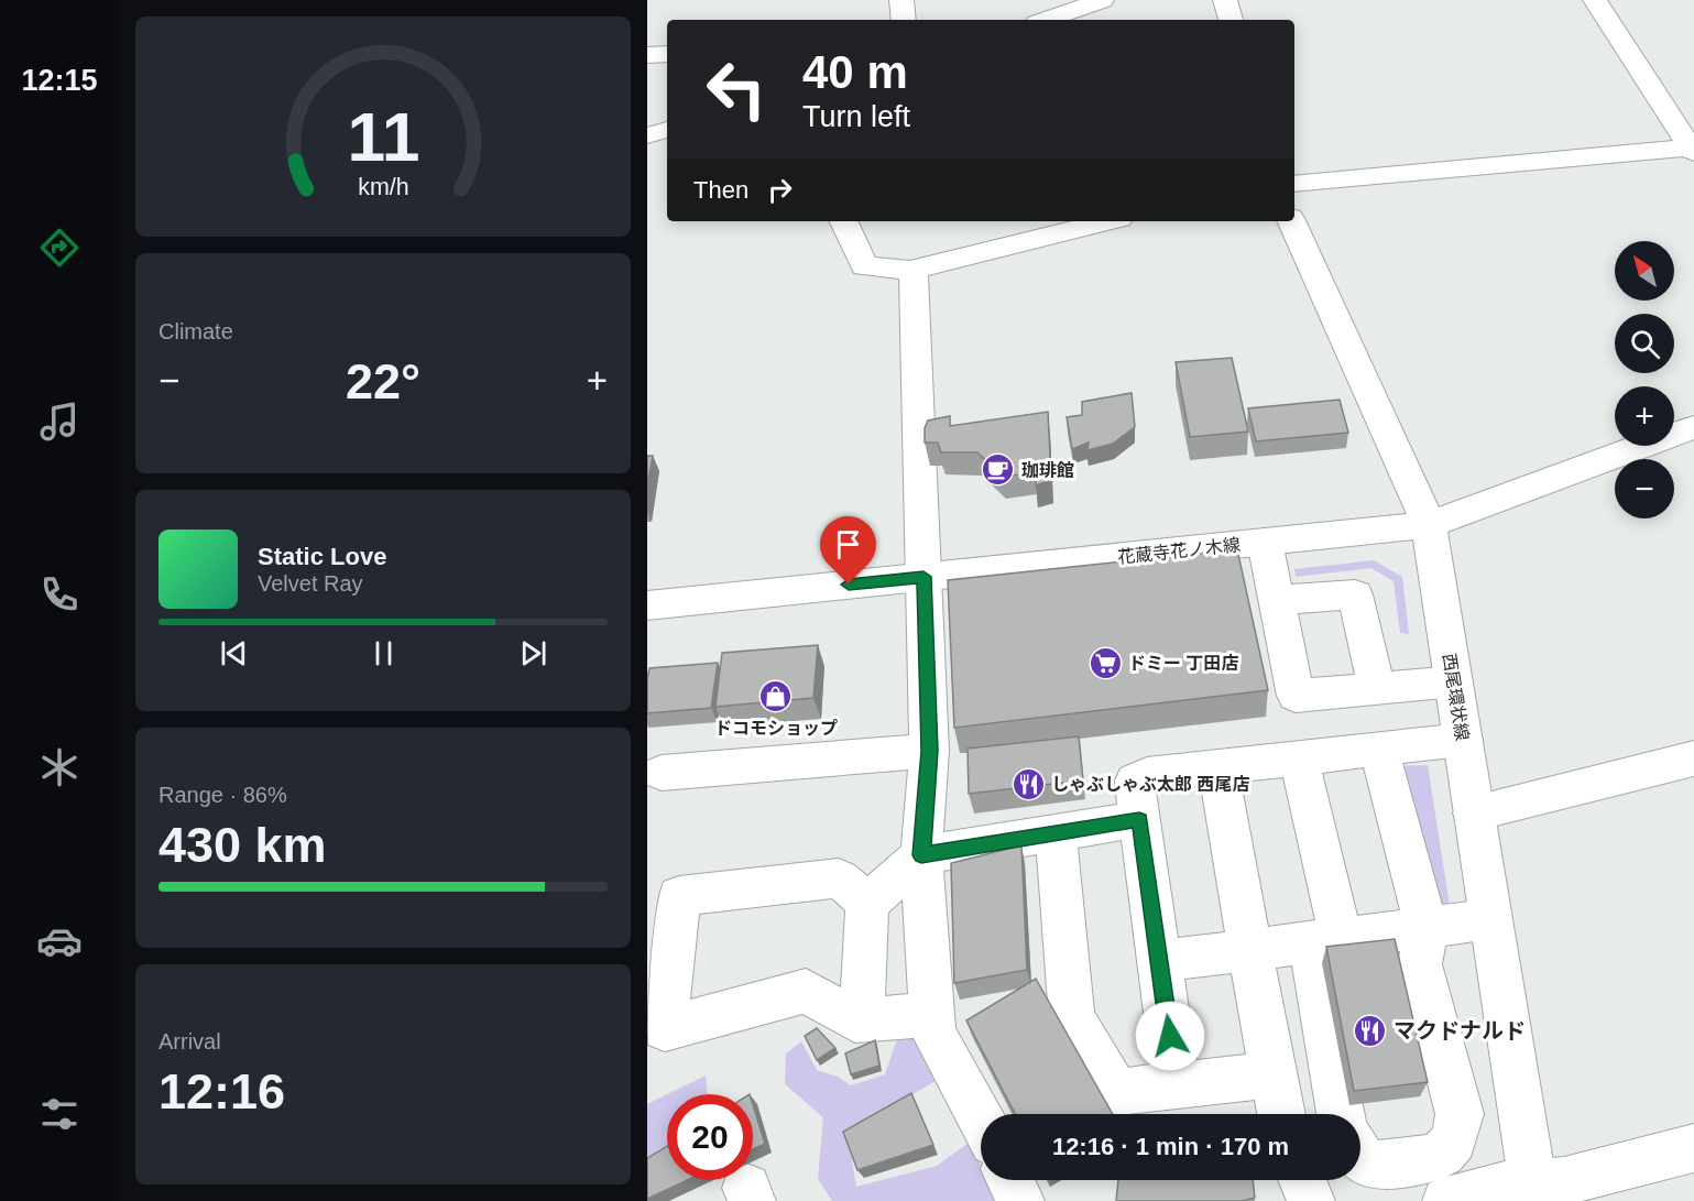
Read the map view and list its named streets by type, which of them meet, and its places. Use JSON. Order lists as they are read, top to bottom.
{
  "streets": {
    "street": ["花蔵寺花ノ木線", "西尾環状線"]
  },
  "crossings": [
    ["花蔵寺花ノ木線", "西尾環状線"]
  ],
  "places": {
    "cafe": ["珈琲館"],
    "supermarket": ["ドミー 丁田店"],
    "shop": ["ドコモショップ"],
    "restaurant": ["しゃぶしゃぶ太郎 西尾店", "マクドナルド"]
  },
  "north": "top left",
  "page": {
    "tabs": "12:15",
    "turn": ["40 m", "Turn left"],
    "then": "Then",
    "map_buttons": ["+", "−"],
    "tile": [
      "Climate",
      ["Range · 86%", "430 km"],
      ["Arrival", "12:16"]
    ],
    "heat": ["−", "22°", "+"],
    "song": ["Static Love", "Velvet Ray"],
    "limit": "20",
    "trip": "12:16 · 1 min · 170 m",
    "gauge": ["11", "km/h"]
  }
}
